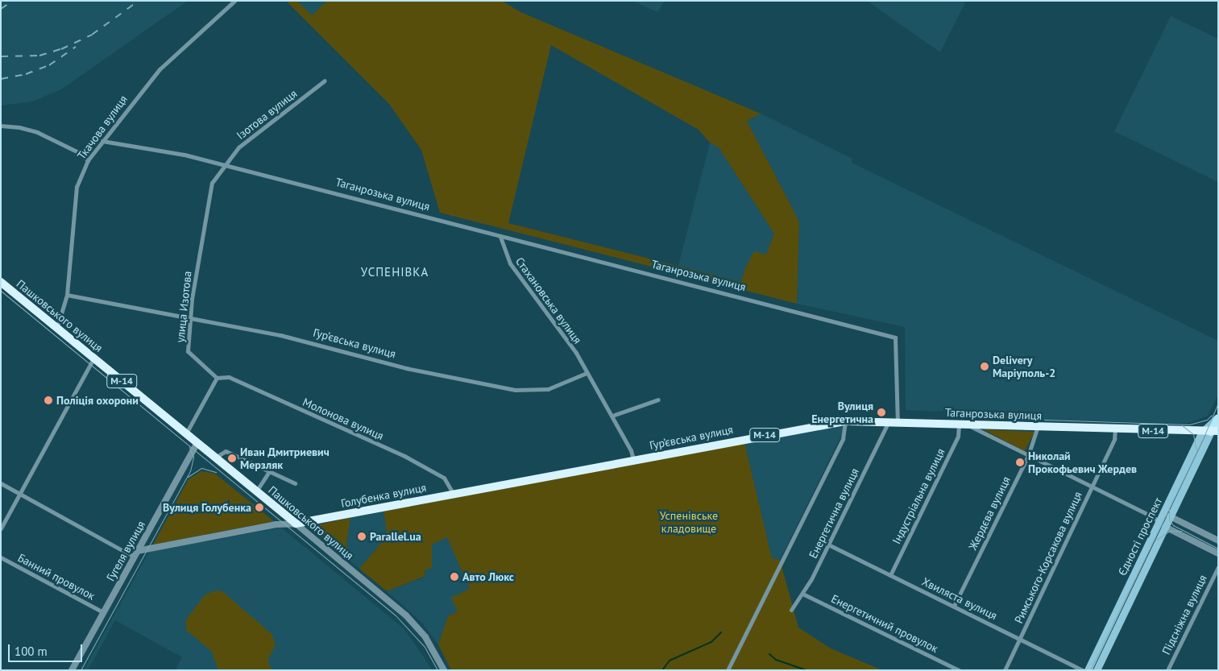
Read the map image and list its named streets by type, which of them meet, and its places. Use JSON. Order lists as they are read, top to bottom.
{
  "streets": {
    "highway": [
      "Таганрозька вулиця",
      "Пашковського вулиця",
      "Гур’євська вулиця",
      "М-14",
      "Голубенка вулиця"
    ],
    "main road": ["Єдності проспект"],
    "street": [
      "Ізотова вулиця",
      "Ткачова вулиця",
      "Стахановська вулиця",
      "улица Изотова",
      "Молонова вулиця",
      "Індустріальна вулиця",
      "Енергетична вулиця",
      "Жердєва вулиця",
      "Гугеля вулиця",
      "Римського-Корсакова вулиця",
      "Банний провулок",
      "Хвиляста вулиця",
      "Підсніжна вулиця",
      "Енергетичний провулок"
    ]
  },
  "crossings": [
    ["Ізотова вулиця", "Таганрозька вулиця"],
    ["Ізотова вулиця", "улица Изотова"],
    ["Ткачова вулиця", "Таганрозька вулиця"],
    ["Ткачова вулиця", "Пашковського вулиця"],
    ["Ткачова вулиця", "Гур’євська вулиця"],
    ["Таганрозька вулиця", "Стахановська вулиця"],
    ["Таганрозька вулиця", "улица Изотова"],
    ["Таганрозька вулиця", "Гур’євська вулиця"],
    ["Таганрозька вулиця", "Індустріальна вулиця"],
    ["Таганрозька вулиця", "Енергетична вулиця"],
    ["Таганрозька вулиця", "Жердєва вулиця"],
    ["Таганрозька вулиця", "Єдності проспект"],
    ["Таганрозька вулиця", "Римського-Корсакова вулиця"],
    ["Стахановська вулиця", "Гур’євська вулиця"],
    ["улица Изотова", "Гур’євська вулиця"],
    ["улица Изотова", "Молонова вулиця"],
    ["Пашковського вулиця", "Голубенка вулиця"],
    ["Пашковського вулиця", "Гугеля вулиця"],
    ["Гур’євська вулиця", "Голубенка вулиця"],
    ["Гур’євська вулиця", "Енергетична вулиця"],
    ["Молонова вулиця", "Голубенка вулиця"],
    ["Голубенка вулиця", "Гугеля вулиця"],
    ["Індустріальна вулиця", "Хвиляста вулиця"],
    ["Енергетична вулиця", "Хвиляста вулиця"],
    ["Енергетична вулиця", "Енергетичний провулок"],
    ["Жердєва вулиця", "Хвиляста вулиця"],
    ["Гугеля вулиця", "Банний провулок"],
    ["Римського-Корсакова вулиця", "Хвиляста вулиця"]
  ],
  "districts": ["УСПЕНІВКА"],
  "parks": ["Успенівське кладовище"],
  "places": [
    "Delivery Марiуполь-2",
    "Поліція охорони",
    "Вулиця Енергетична",
    "Иван Дмитриевич Мерзляк",
    "Николай Прокофьевич Жердев",
    "Вулиця Голубенка",
    "Parallel.ua",
    "Авто Люкс"
  ],
  "scale_bar": "100 m"
}
